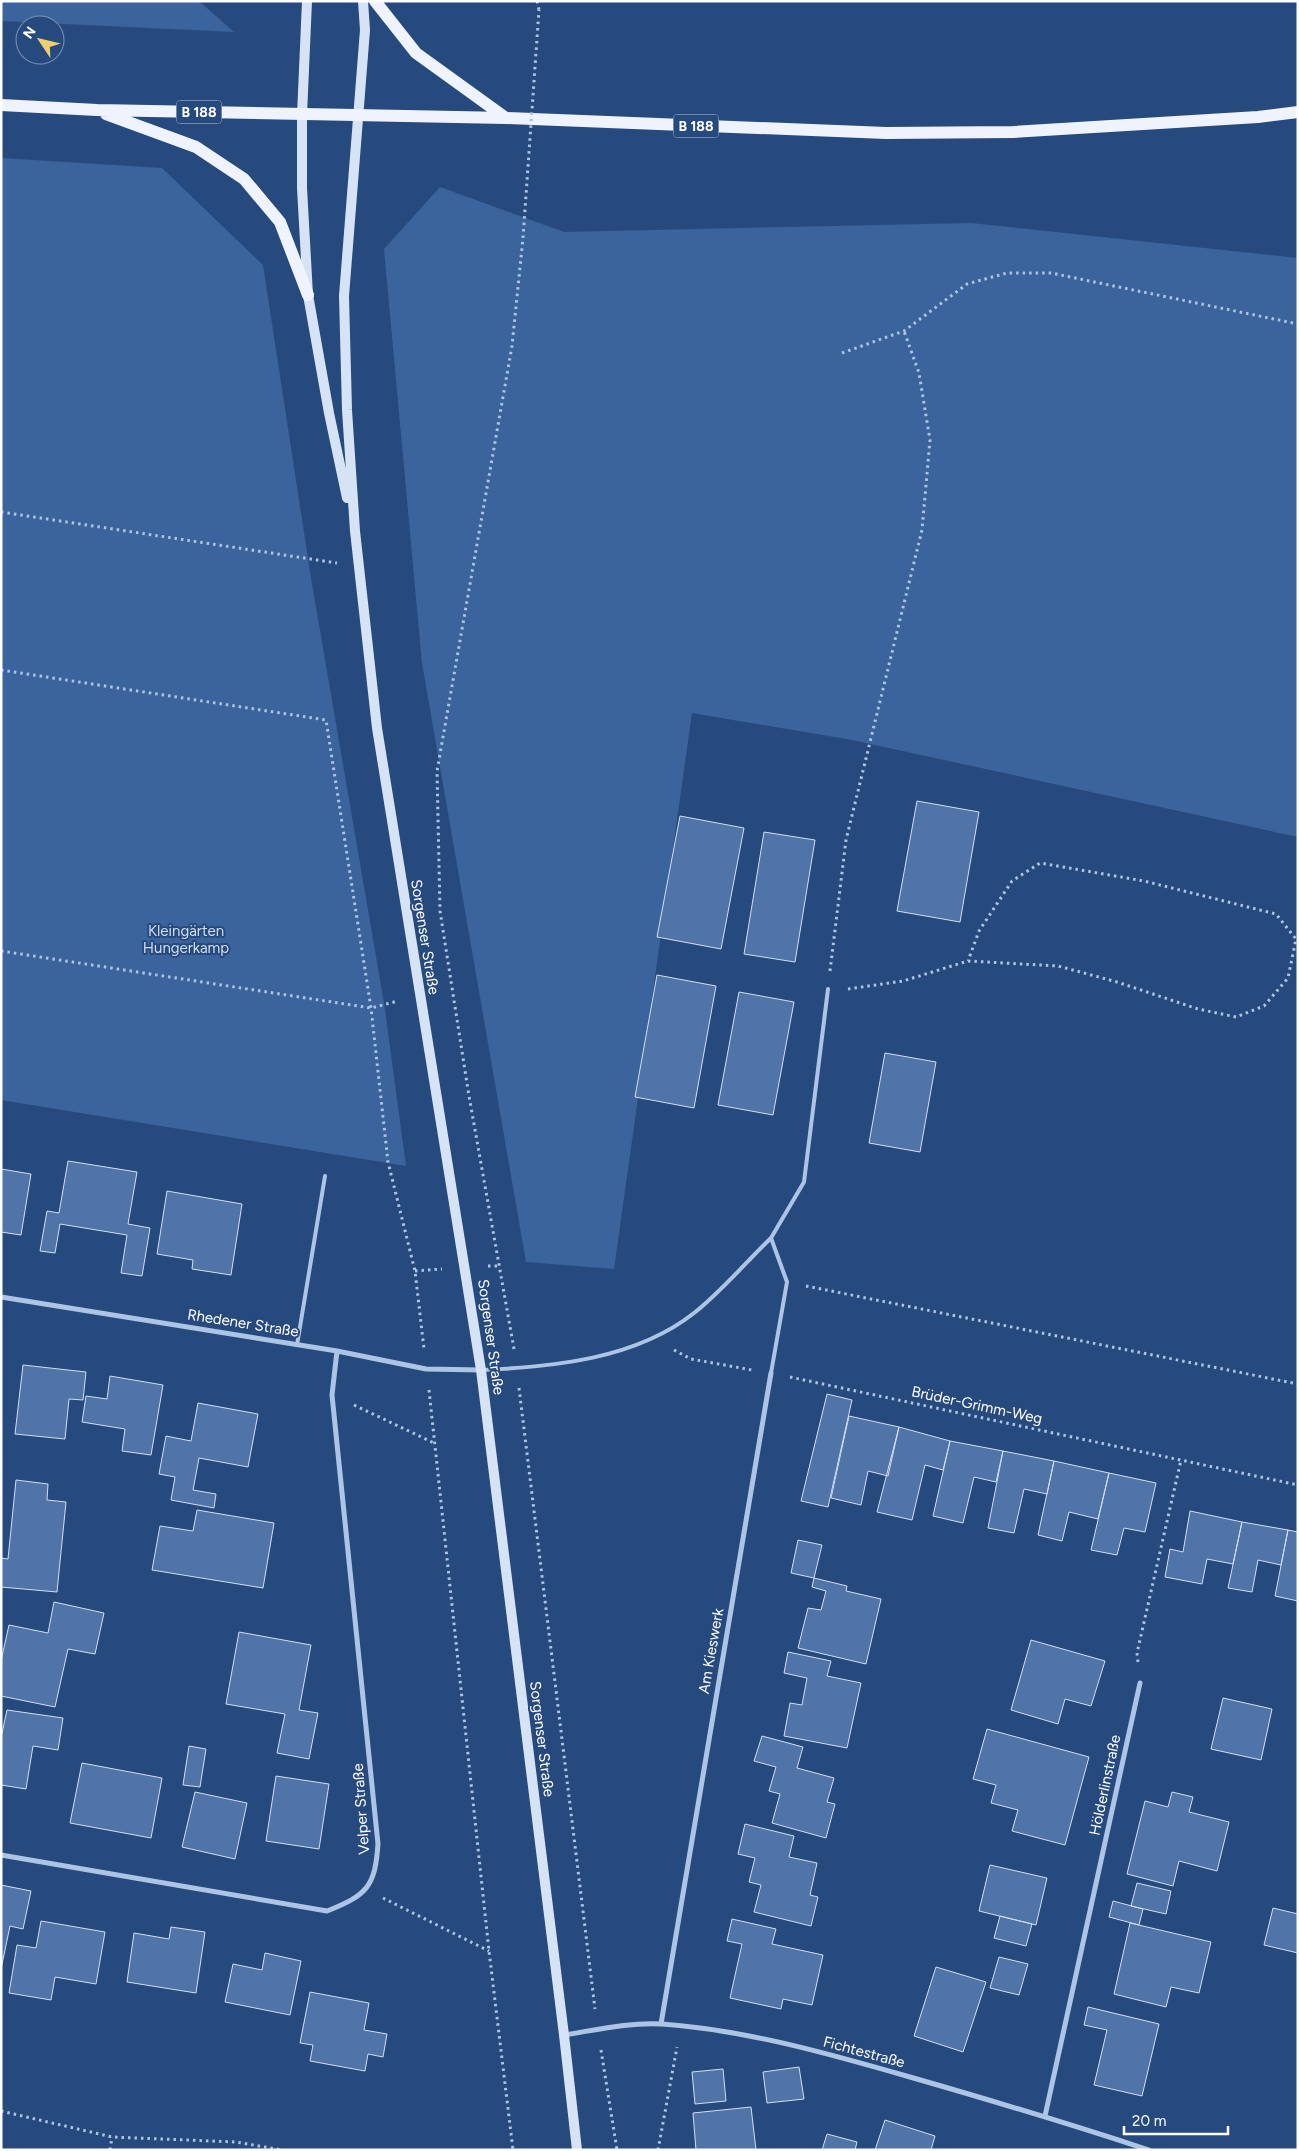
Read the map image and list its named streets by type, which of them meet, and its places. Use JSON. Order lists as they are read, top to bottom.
{
  "streets": {
    "main road": ["B 188", "Sorgenser Straße"],
    "street": [
      "Rhedener Straße",
      "Am Kieswerk",
      "Hölderlinstraße",
      "Velper Straße",
      "Fichtestraße"
    ],
    "path": ["Brüder-Grimm-Weg"]
  },
  "crossings": [
    ["Sorgenser Straße", "Rhedener Straße"],
    ["Sorgenser Straße", "Fichtestraße"],
    ["Rhedener Straße", "Velper Straße"],
    ["Brüder-Grimm-Weg", "Am Kieswerk"],
    ["Am Kieswerk", "Fichtestraße"],
    ["Hölderlinstraße", "Fichtestraße"]
  ],
  "parks": ["Kleingärten Hungerkamp"],
  "scale_bar": "20 m",
  "north": "top left"
}
